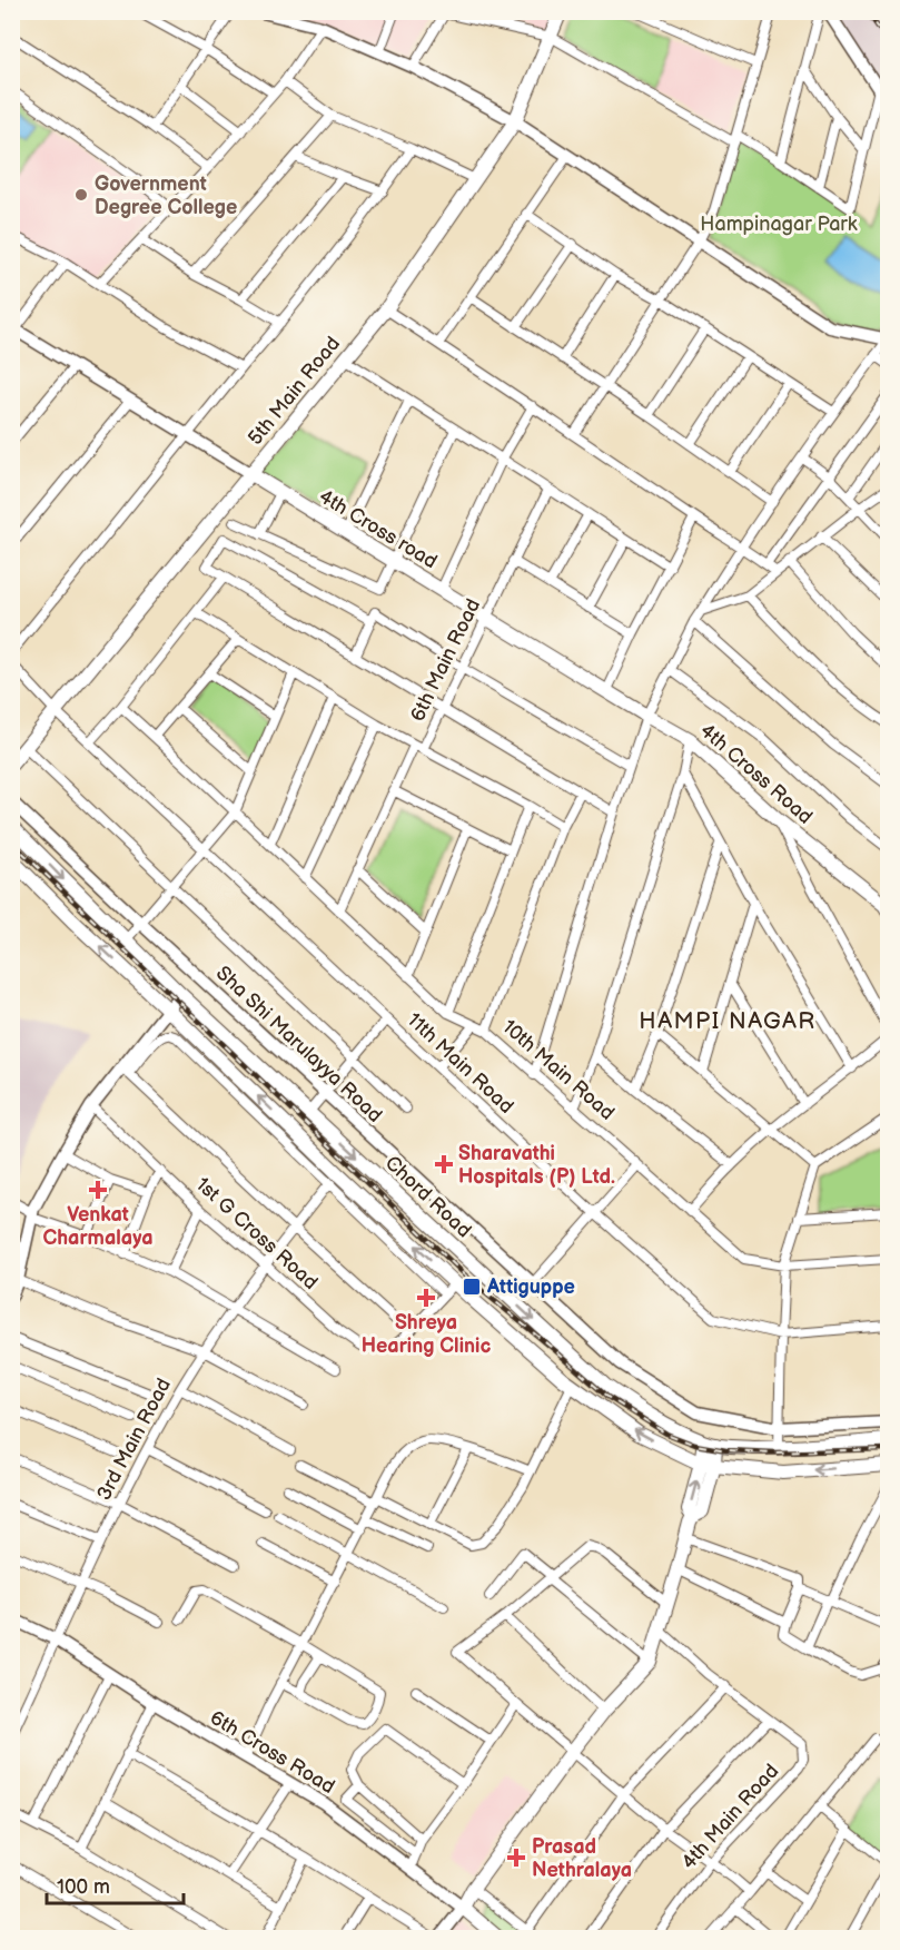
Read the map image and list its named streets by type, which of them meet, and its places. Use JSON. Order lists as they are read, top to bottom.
{
  "streets": {
    "main road": [
      "5th Main Road",
      "4th Cross road",
      "4th Cross Road",
      "Chord Road"
    ],
    "street": [
      "6th Main Road",
      "Sha Shi Marulayya Road",
      "11th Main Road",
      "10th Main Road",
      "1st G Cross Road",
      "3rd Main Road",
      "6th Cross Road",
      "4th Main Road"
    ]
  },
  "crossings": [
    ["5th Main Road", "4th Cross road"],
    ["5th Main Road", "11th Main Road"],
    ["4th Cross road", "6th Main Road"],
    ["4th Cross road", "4th Cross Road"],
    ["6th Main Road", "4th Cross Road"],
    ["6th Main Road", "10th Main Road"],
    ["1st G Cross Road", "3rd Main Road"],
    ["3rd Main Road", "6th Cross Road"]
  ],
  "districts": ["HAMPI NAGAR"],
  "parks": ["Hampinagar Park"],
  "places": {
    "other": ["Government Degree College"],
    "health": [
      "Sharavathi Hospitals (P) Ltd.",
      "Venkat Charmalaya",
      "Shreya Hearing Clinic",
      "Prasad Nethralaya"
    ],
    "transit": ["Attiguppe"]
  },
  "scale_bar": "100 m"
}
